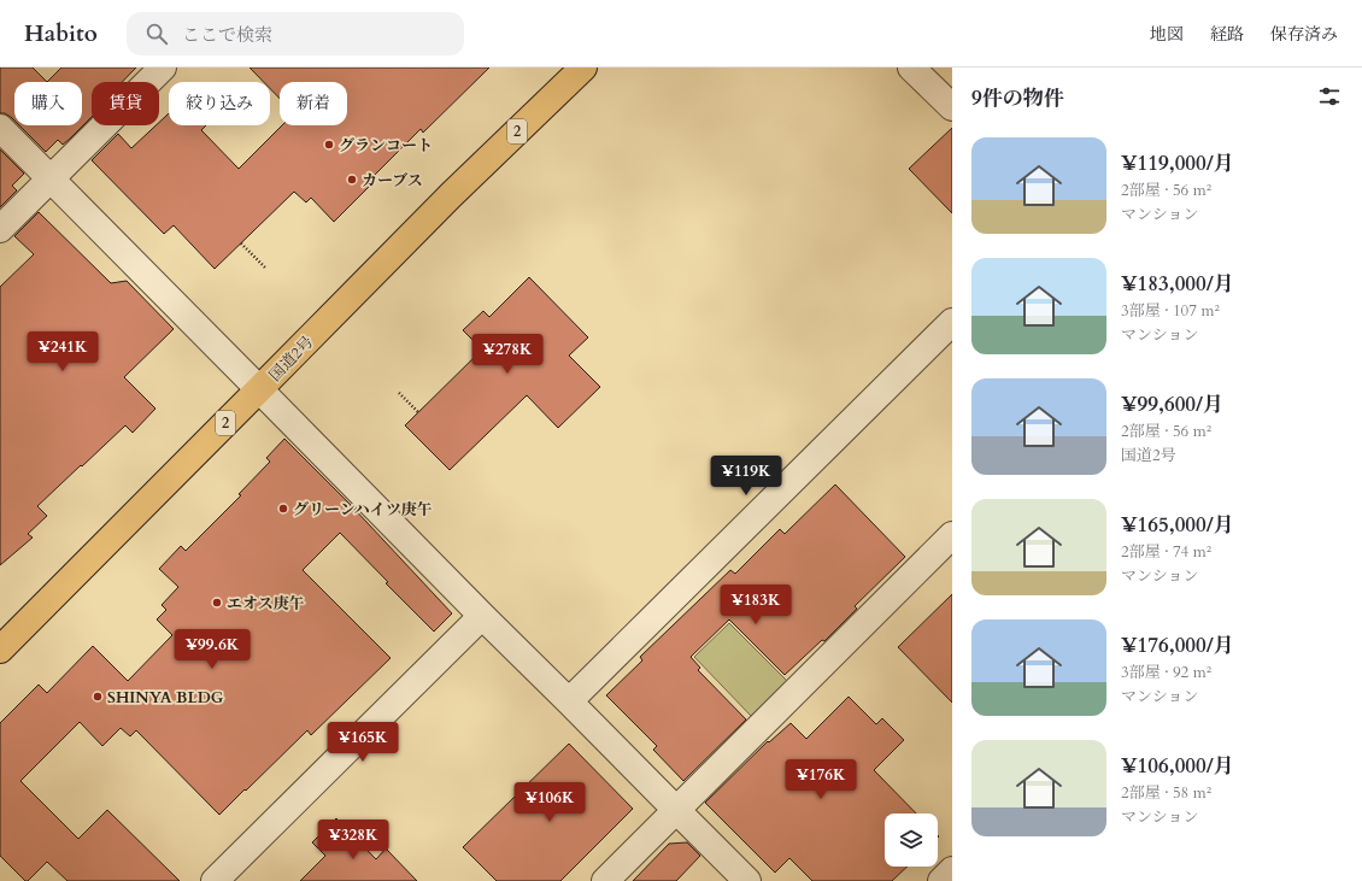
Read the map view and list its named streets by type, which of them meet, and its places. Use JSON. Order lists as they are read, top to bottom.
{
  "streets": {
    "highway": ["2", "国道2号"]
  },
  "places": [
    "グランコート",
    "カーブス",
    "グリーンハイツ庚午",
    "エオス庚午",
    "SHINYA BLDG"
  ],
  "page": {
    "header": "Habito",
    "search": "ここで検索",
    "nav": ["地図", "経路", "保存済み"],
    "heading": "9件の物件",
    "chip": [
      "購入",
      "賃貸",
      "絞り込み",
      "新着"
    ],
    "list": [
      {
        "name": "¥119,000/月",
        "note": "2部屋 · 56 m² · マンション"
      },
      {
        "name": "¥183,000/月",
        "note": "3部屋 · 107 m² · マンション"
      },
      {
        "name": "¥99,600/月",
        "note": "2部屋 · 56 m² · 国道2号"
      },
      {
        "name": "¥165,000/月",
        "note": "2部屋 · 74 m² · マンション"
      },
      {
        "name": "¥176,000/月",
        "note": "3部屋 · 92 m² · マンション"
      },
      {
        "name": "¥106,000/月",
        "note": "2部屋 · 58 m² · マンション"
      }
    ],
    "price": [
      "¥241K",
      "¥278K",
      "¥119K",
      "¥183K",
      "¥99.6K",
      "¥165K",
      "¥176K",
      "¥106K",
      "¥328K"
    ]
  }
}
